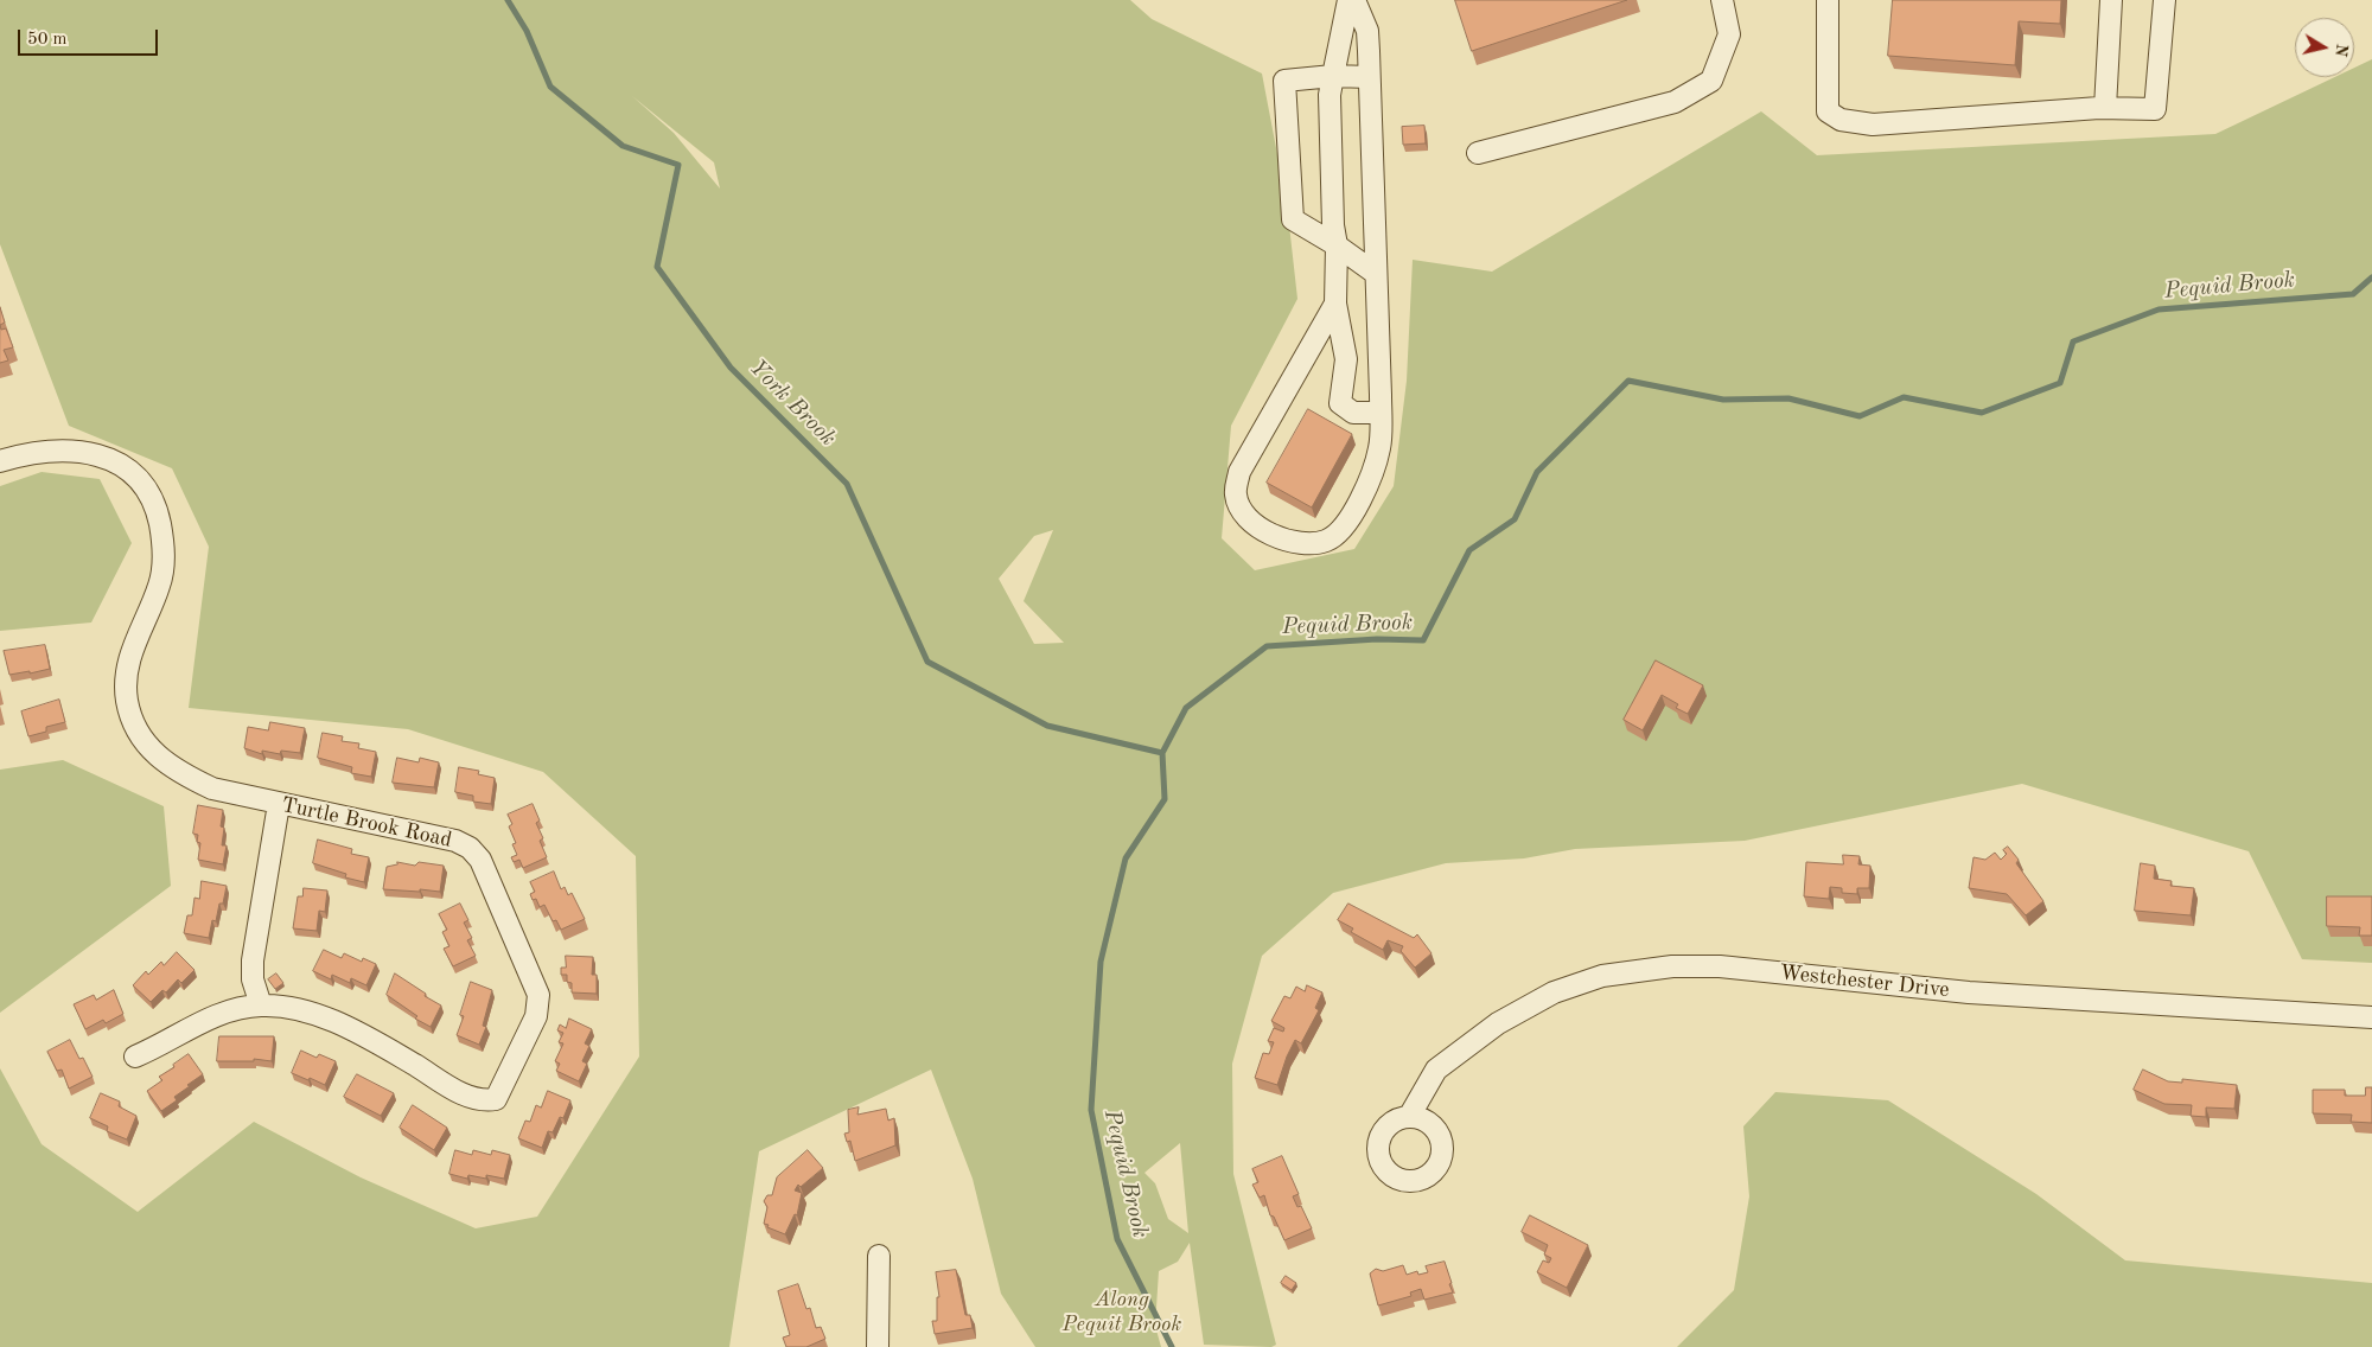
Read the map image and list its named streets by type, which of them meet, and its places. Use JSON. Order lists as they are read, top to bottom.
{
  "streets": {
    "street": ["Turtle Brook Road", "Westchester Drive"]
  },
  "water": ["Pequid Brook", "York Brook"],
  "parks": ["Along Pequit Brook"],
  "scale_bar": "50 m",
  "north": "right"
}
